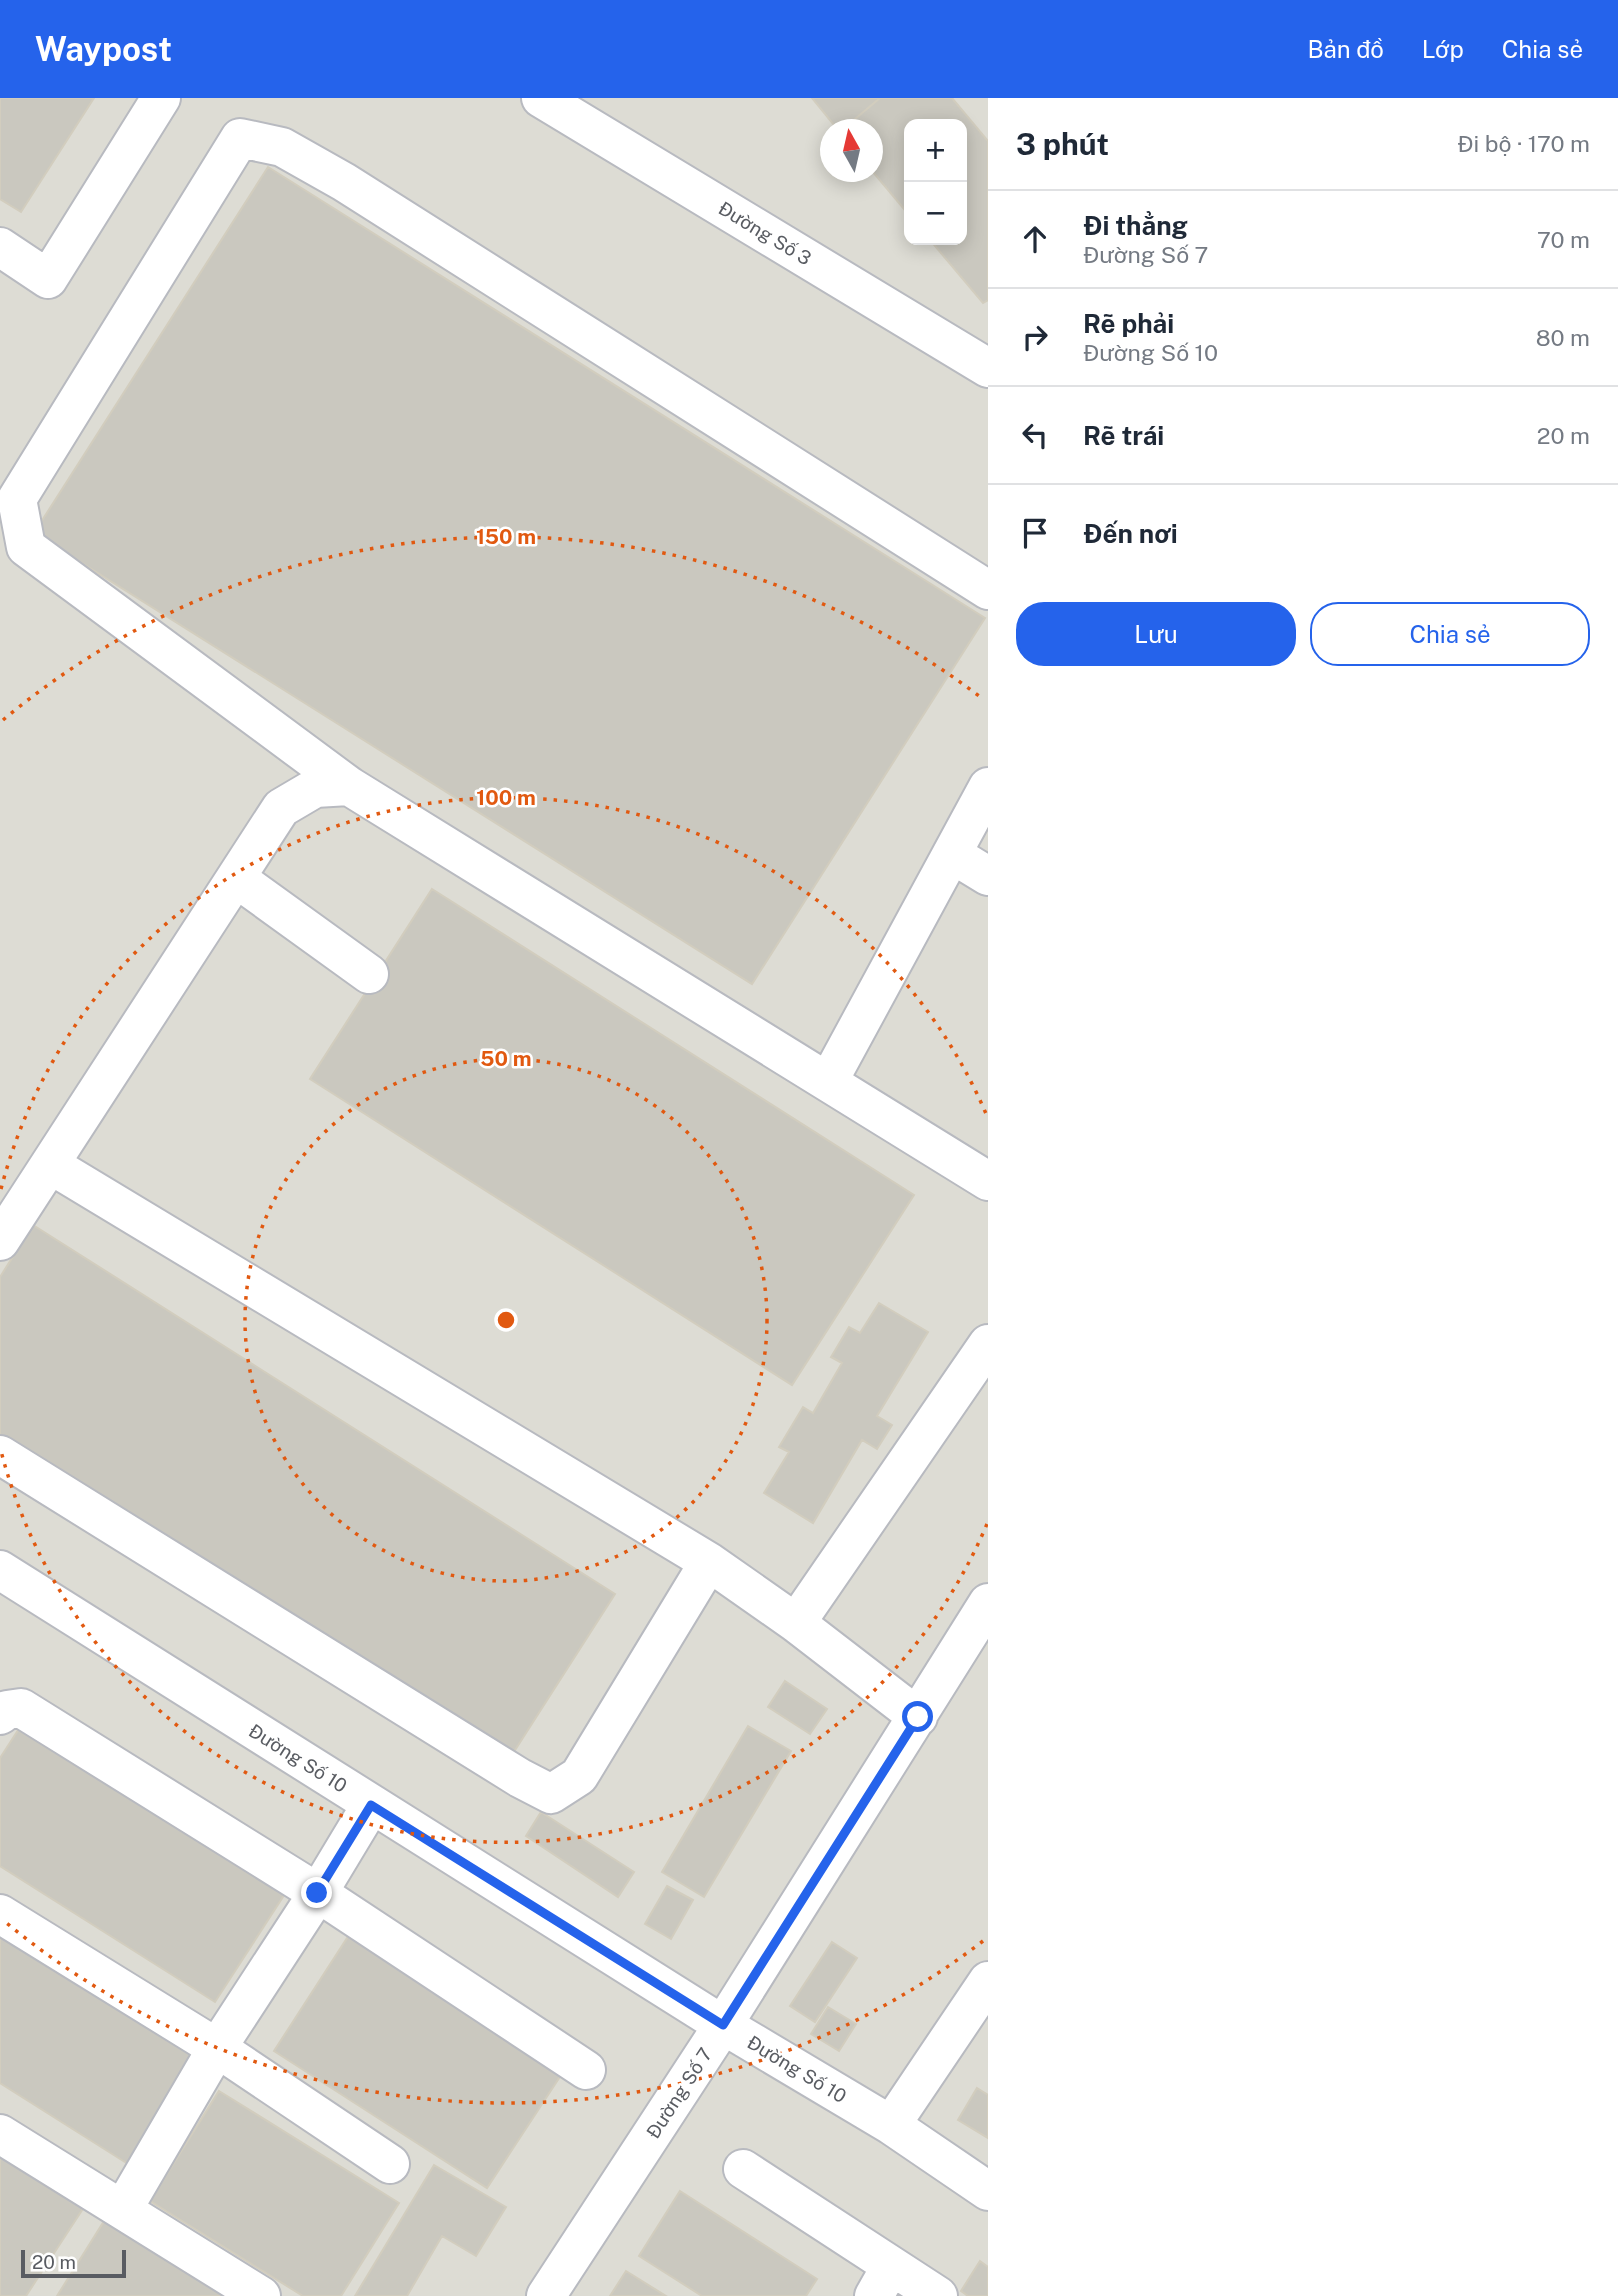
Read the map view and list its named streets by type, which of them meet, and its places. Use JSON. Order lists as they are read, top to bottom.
{
  "streets": {
    "street": ["Đường Số 3", "Đường Số 10", "Đường Số 7"]
  },
  "crossings": [
    ["Đường Số 10", "Đường Số 7"]
  ],
  "scale_bar": "20 m",
  "north": "top",
  "page": {
    "header": "Waypost",
    "nav": ["Bản đồ", "Lớp", "Chia sẻ"],
    "heading": ["3 phút", "Đi bộ · 170 m"],
    "map_buttons": ["+", "−"],
    "list": [
      ["Đi thẳng", "Đường Số 7", "70 m"],
      ["Rẽ phải", "Đường Số 10", "80 m"],
      ["Rẽ trái", "20 m"],
      "Đến nơi"
    ],
    "buttons": ["Lưu", "Chia sẻ"],
    "scale": "20 m"
  },
  "rings": ["150 m", "100 m", "50 m"]
}
